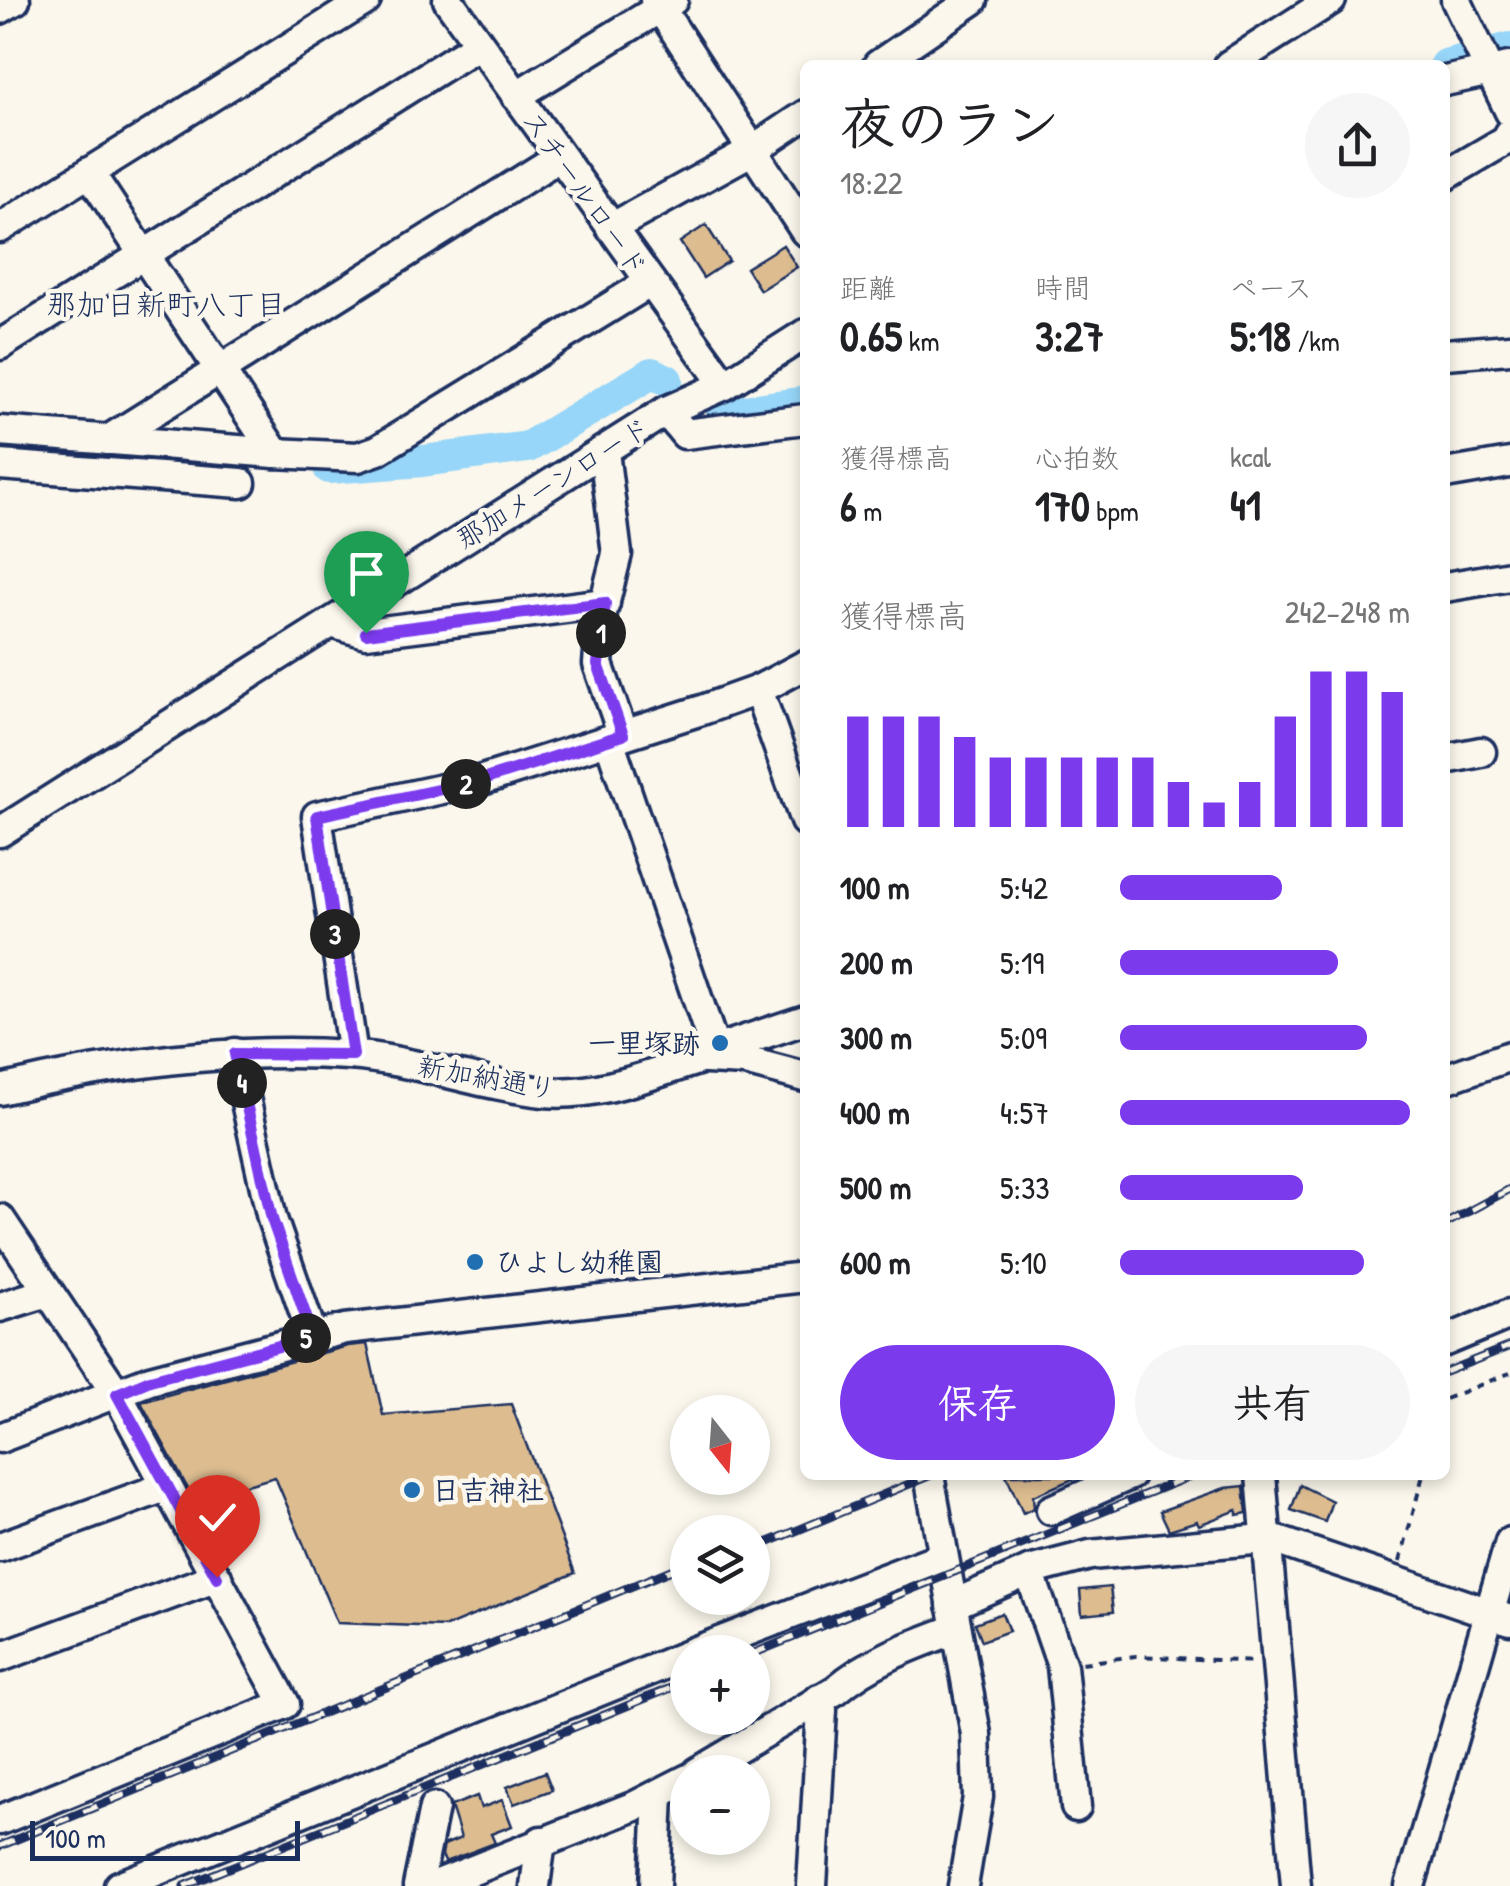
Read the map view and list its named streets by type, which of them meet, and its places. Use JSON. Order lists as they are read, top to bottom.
{
  "streets": {
    "street": ["スチールロード", "那加メーンロード", "新加納通り"]
  },
  "crossings": [
    ["スチールロード", "那加メーンロード"]
  ],
  "districts": ["那加日新町八丁目"],
  "places": ["一里塚跡", "ひよし幼稚園", "日吉神社"],
  "scale_bar": "100 m",
  "north": "bottom",
  "page": {
    "heading": ["夜のラン", "18:22"],
    "stats": [
      ["距離", "0.65 km"],
      ["時間", "3:27"],
      ["ペース", "5:18 /km"],
      ["獲得標高", "6 m"],
      ["心拍数", "170 bpm"],
      ["kcal", "41"]
    ],
    "chart": ["獲得標高", "242–248 m"],
    "pins": [
      "1",
      "2",
      "3",
      "4",
      "5"
    ],
    "list": [
      {
        "name": "100 m",
        "note": "5:42"
      },
      {
        "name": "200 m",
        "note": "5:19"
      },
      {
        "name": "300 m",
        "note": "5:09"
      },
      {
        "name": "400 m",
        "note": "4:57"
      },
      {
        "name": "500 m",
        "note": "5:33"
      },
      {
        "name": "600 m",
        "note": "5:10"
      }
    ],
    "buttons": ["保存", "共有"],
    "map_buttons": ["+", "−"],
    "scale": "100 m"
  }
}
